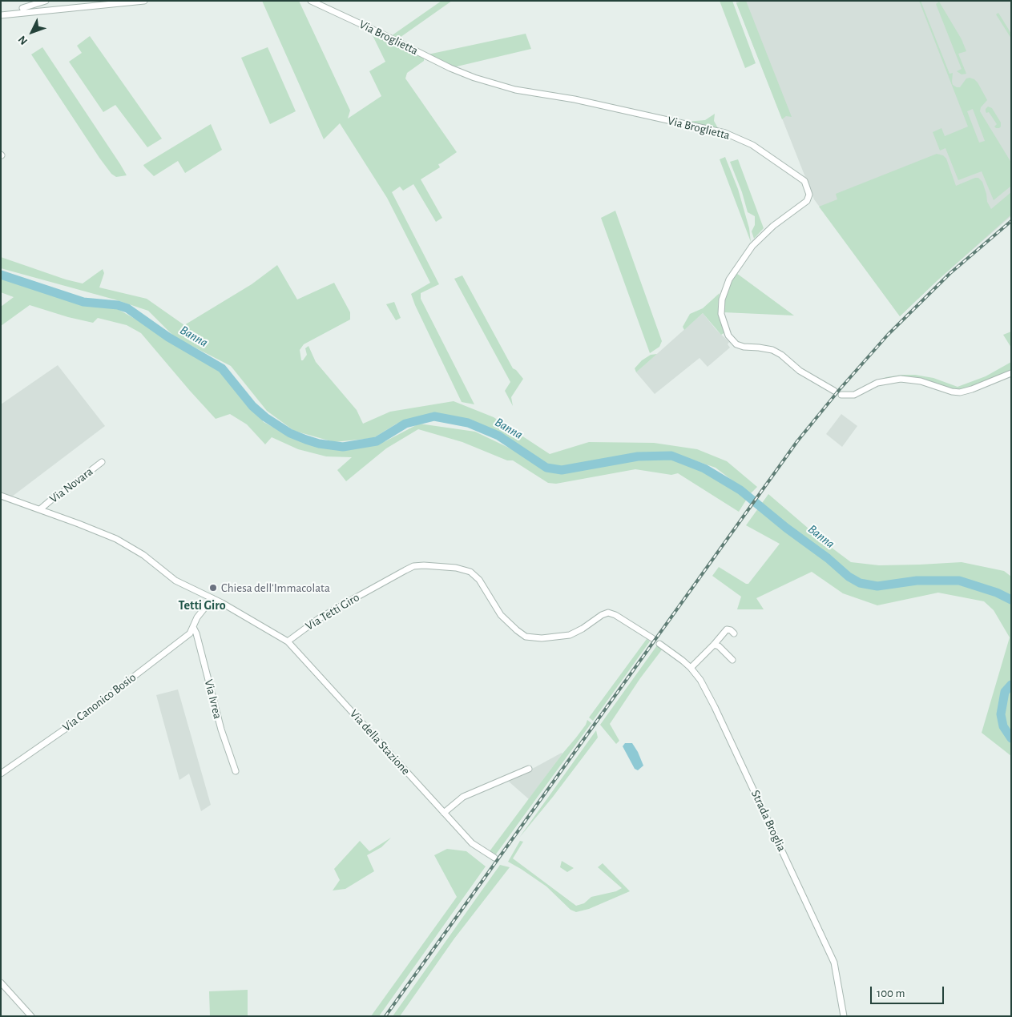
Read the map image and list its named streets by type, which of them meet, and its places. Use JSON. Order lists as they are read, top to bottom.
{
  "streets": {
    "street": [
      "Via Broglietta",
      "Via Novara",
      "Via Tetti Giro",
      "Via Ivrea",
      "Via Canonico Bosio",
      "Via della Stazione",
      "Strada Broglia"
    ]
  },
  "crossings": [
    ["Via Tetti Giro", "Via della Stazione"],
    ["Via Ivrea", "Via Canonico Bosio"]
  ],
  "districts": ["Tetti Giro"],
  "water": ["Banna"],
  "places": ["Chiesa dell'Immacolata"],
  "scale_bar": "100 m",
  "north": "bottom left"
}
